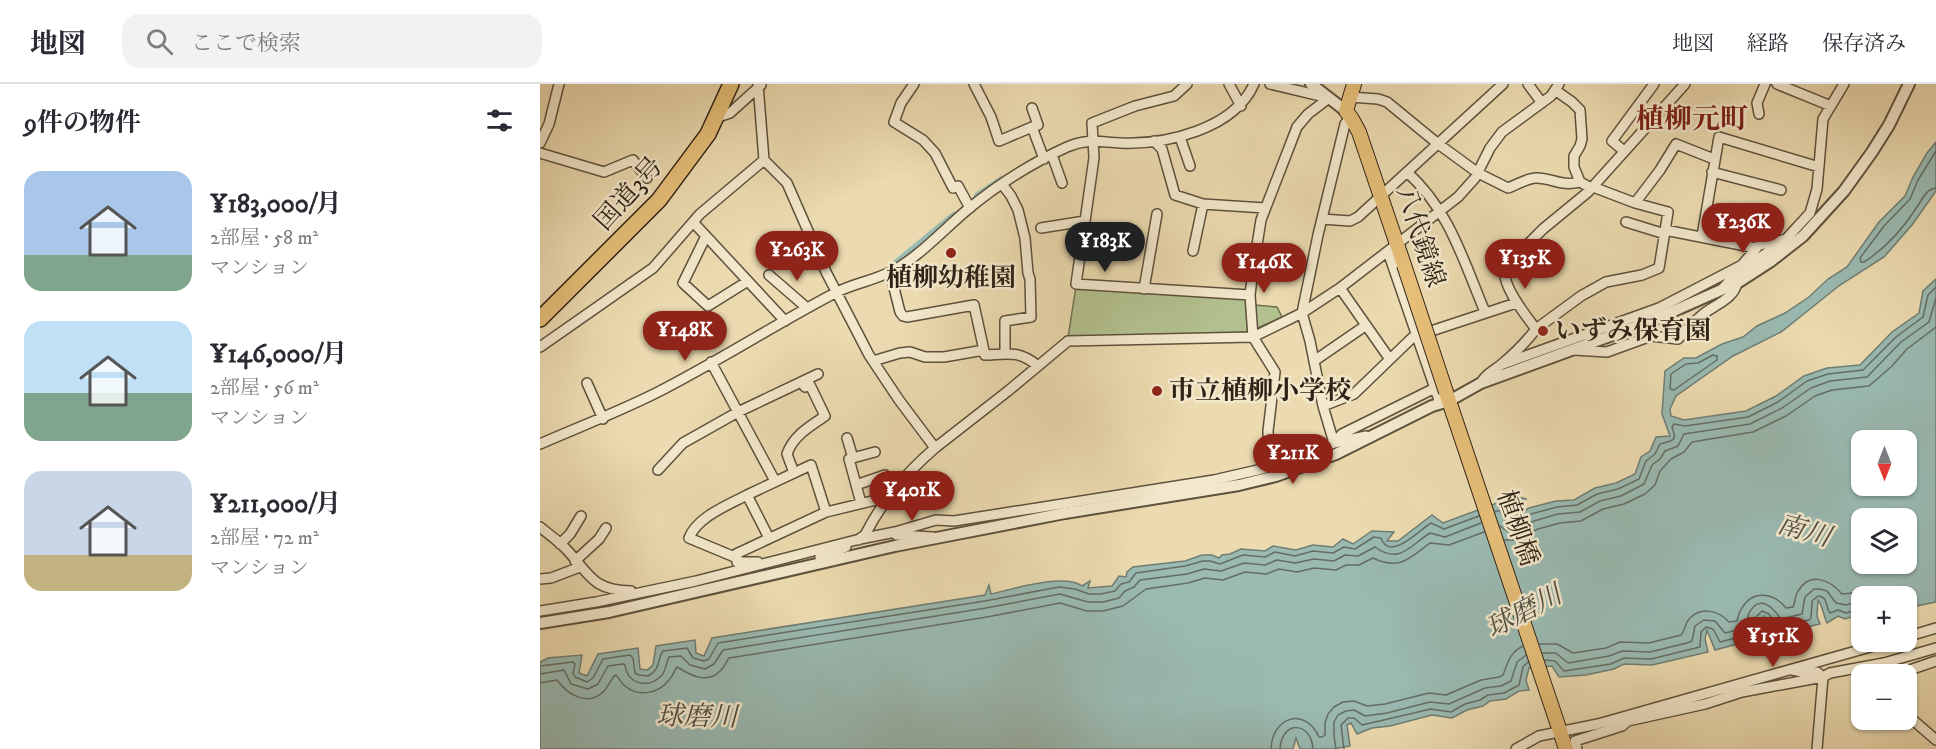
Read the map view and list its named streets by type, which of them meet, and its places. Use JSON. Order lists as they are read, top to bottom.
{
  "streets": {
    "highway": ["国道3号"],
    "main road": ["八代鏡線", "植柳橋"]
  },
  "crossings": [
    ["八代鏡線", "植柳橋"]
  ],
  "districts": ["植柳元町"],
  "water": ["南川", "球磨川"],
  "places": ["植柳幼稚園", "いずみ保育園", "市立植柳小学校"],
  "north": "bottom",
  "page": {
    "header": "地図",
    "search": "ここで検索",
    "nav": ["地図", "経路", "保存済み"],
    "heading": "9件の物件",
    "list": [
      {
        "name": "¥183,000/月",
        "note": "2部屋 · 58 m² · マンション"
      },
      {
        "name": "¥146,000/月",
        "note": "2部屋 · 56 m² · マンション"
      },
      {
        "name": "¥211,000/月",
        "note": "2部屋 · 72 m² · マンション"
      }
    ],
    "price": [
      "¥236K",
      "¥183K",
      "¥263K",
      "¥135K",
      "¥146K",
      "¥148K",
      "¥211K",
      "¥401K",
      "¥151K"
    ],
    "map_buttons": ["+", "−"]
  }
}
